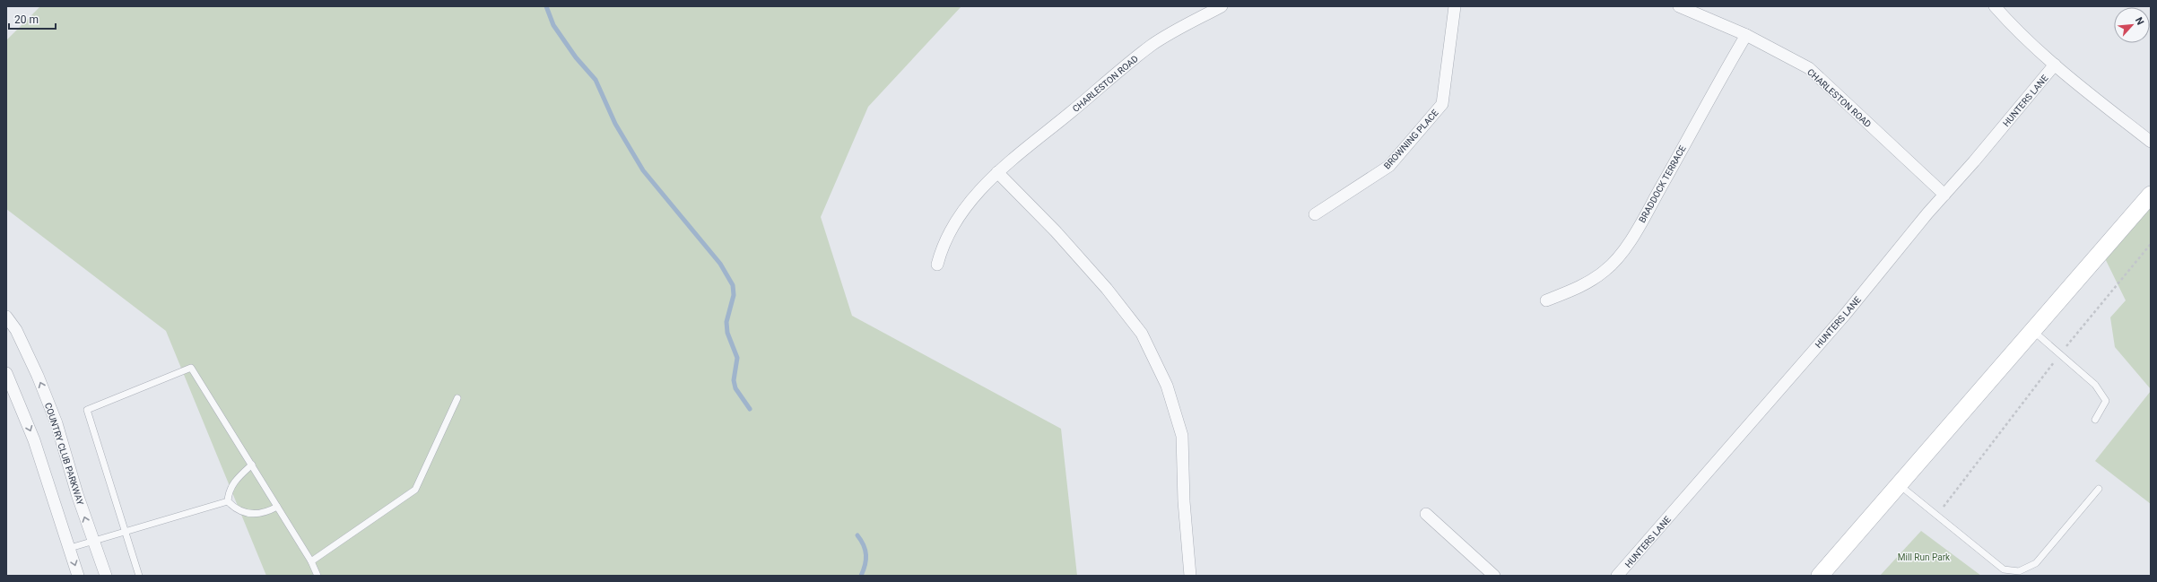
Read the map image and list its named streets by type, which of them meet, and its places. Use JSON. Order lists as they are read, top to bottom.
{
  "streets": {
    "street": [
      "CHARLESTON ROAD",
      "HUNTERS LANE",
      "BROWNING PLACE",
      "BRADDOCK TERRACE",
      "COUNTRY CLUB PARKWAY"
    ]
  },
  "crossings": [
    ["CHARLESTON ROAD", "HUNTERS LANE"],
    ["CHARLESTON ROAD", "BRADDOCK TERRACE"]
  ],
  "parks": ["Mill Run Park"],
  "scale_bar": "20 m",
  "north": "top right"
}
